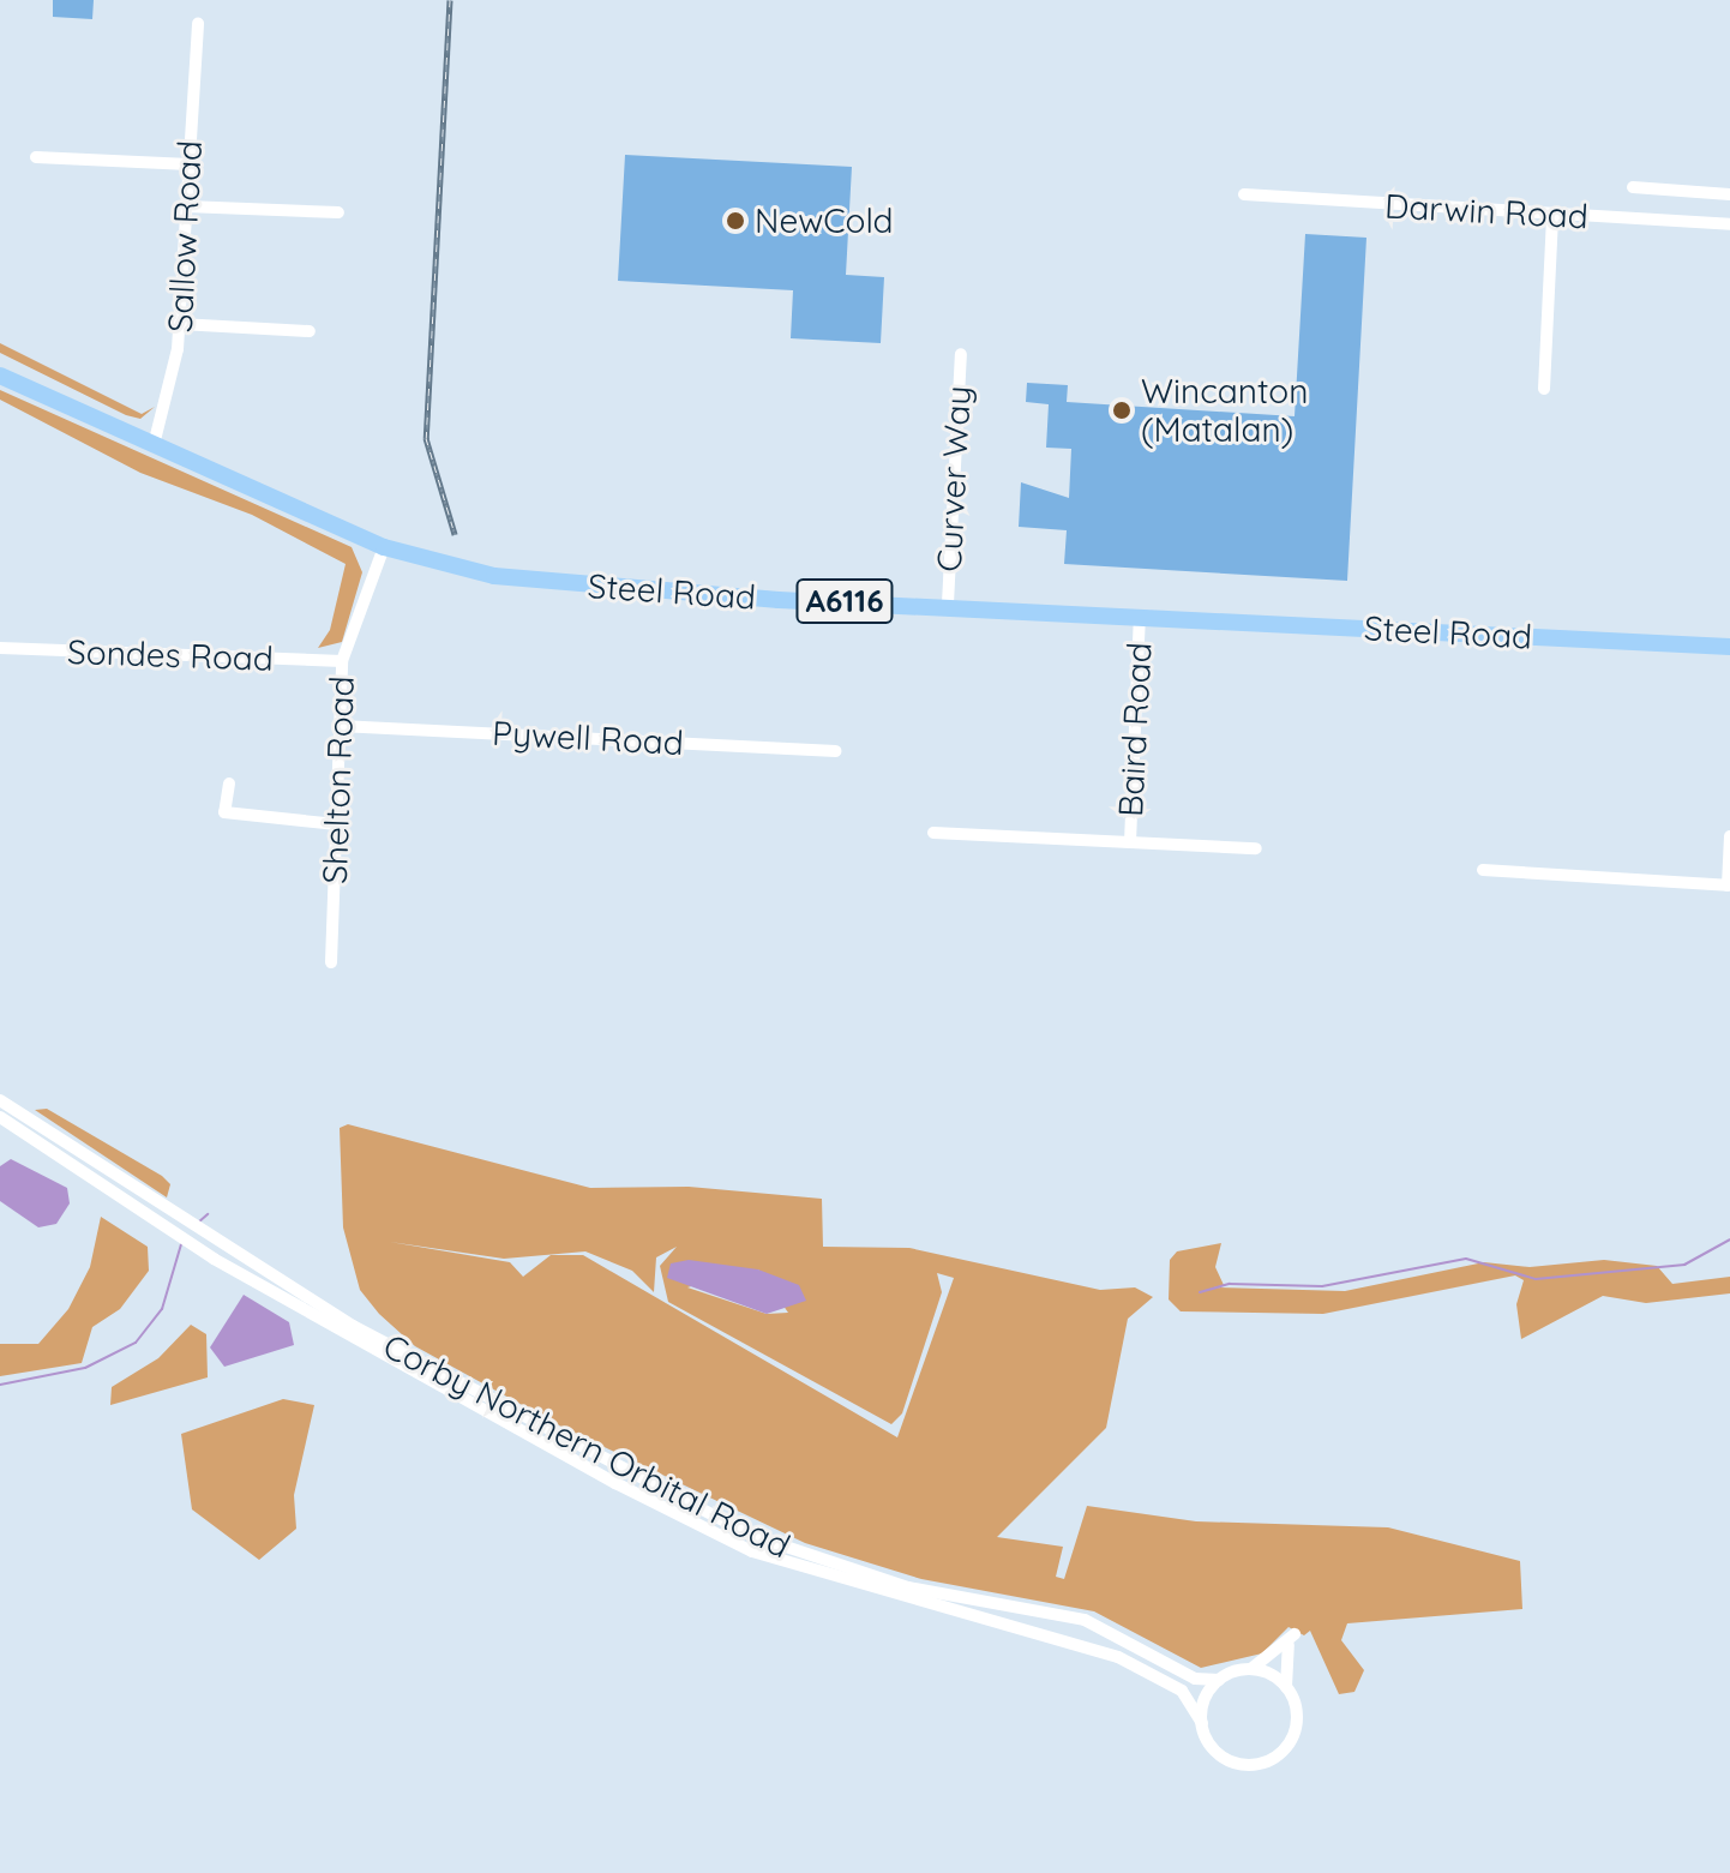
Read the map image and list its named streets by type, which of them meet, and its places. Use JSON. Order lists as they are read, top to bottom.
{
  "streets": {
    "main road": ["Steel Road", "A6116"],
    "street": [
      "Darwin Road",
      "Sallow Road",
      "Curver Way",
      "Sondes Road",
      "Baird Road",
      "Pywell Road",
      "Shelton Road",
      "Corby Northern Orbital Road"
    ]
  },
  "crossings": [
    ["Sallow Road", "Steel Road"],
    ["Curver Way", "Steel Road"],
    ["Steel Road", "Baird Road"],
    ["Steel Road", "Shelton Road"],
    ["Sondes Road", "Shelton Road"],
    ["Pywell Road", "Shelton Road"]
  ],
  "places": ["NewCold", "Wincanton (Matalan)"]
}
